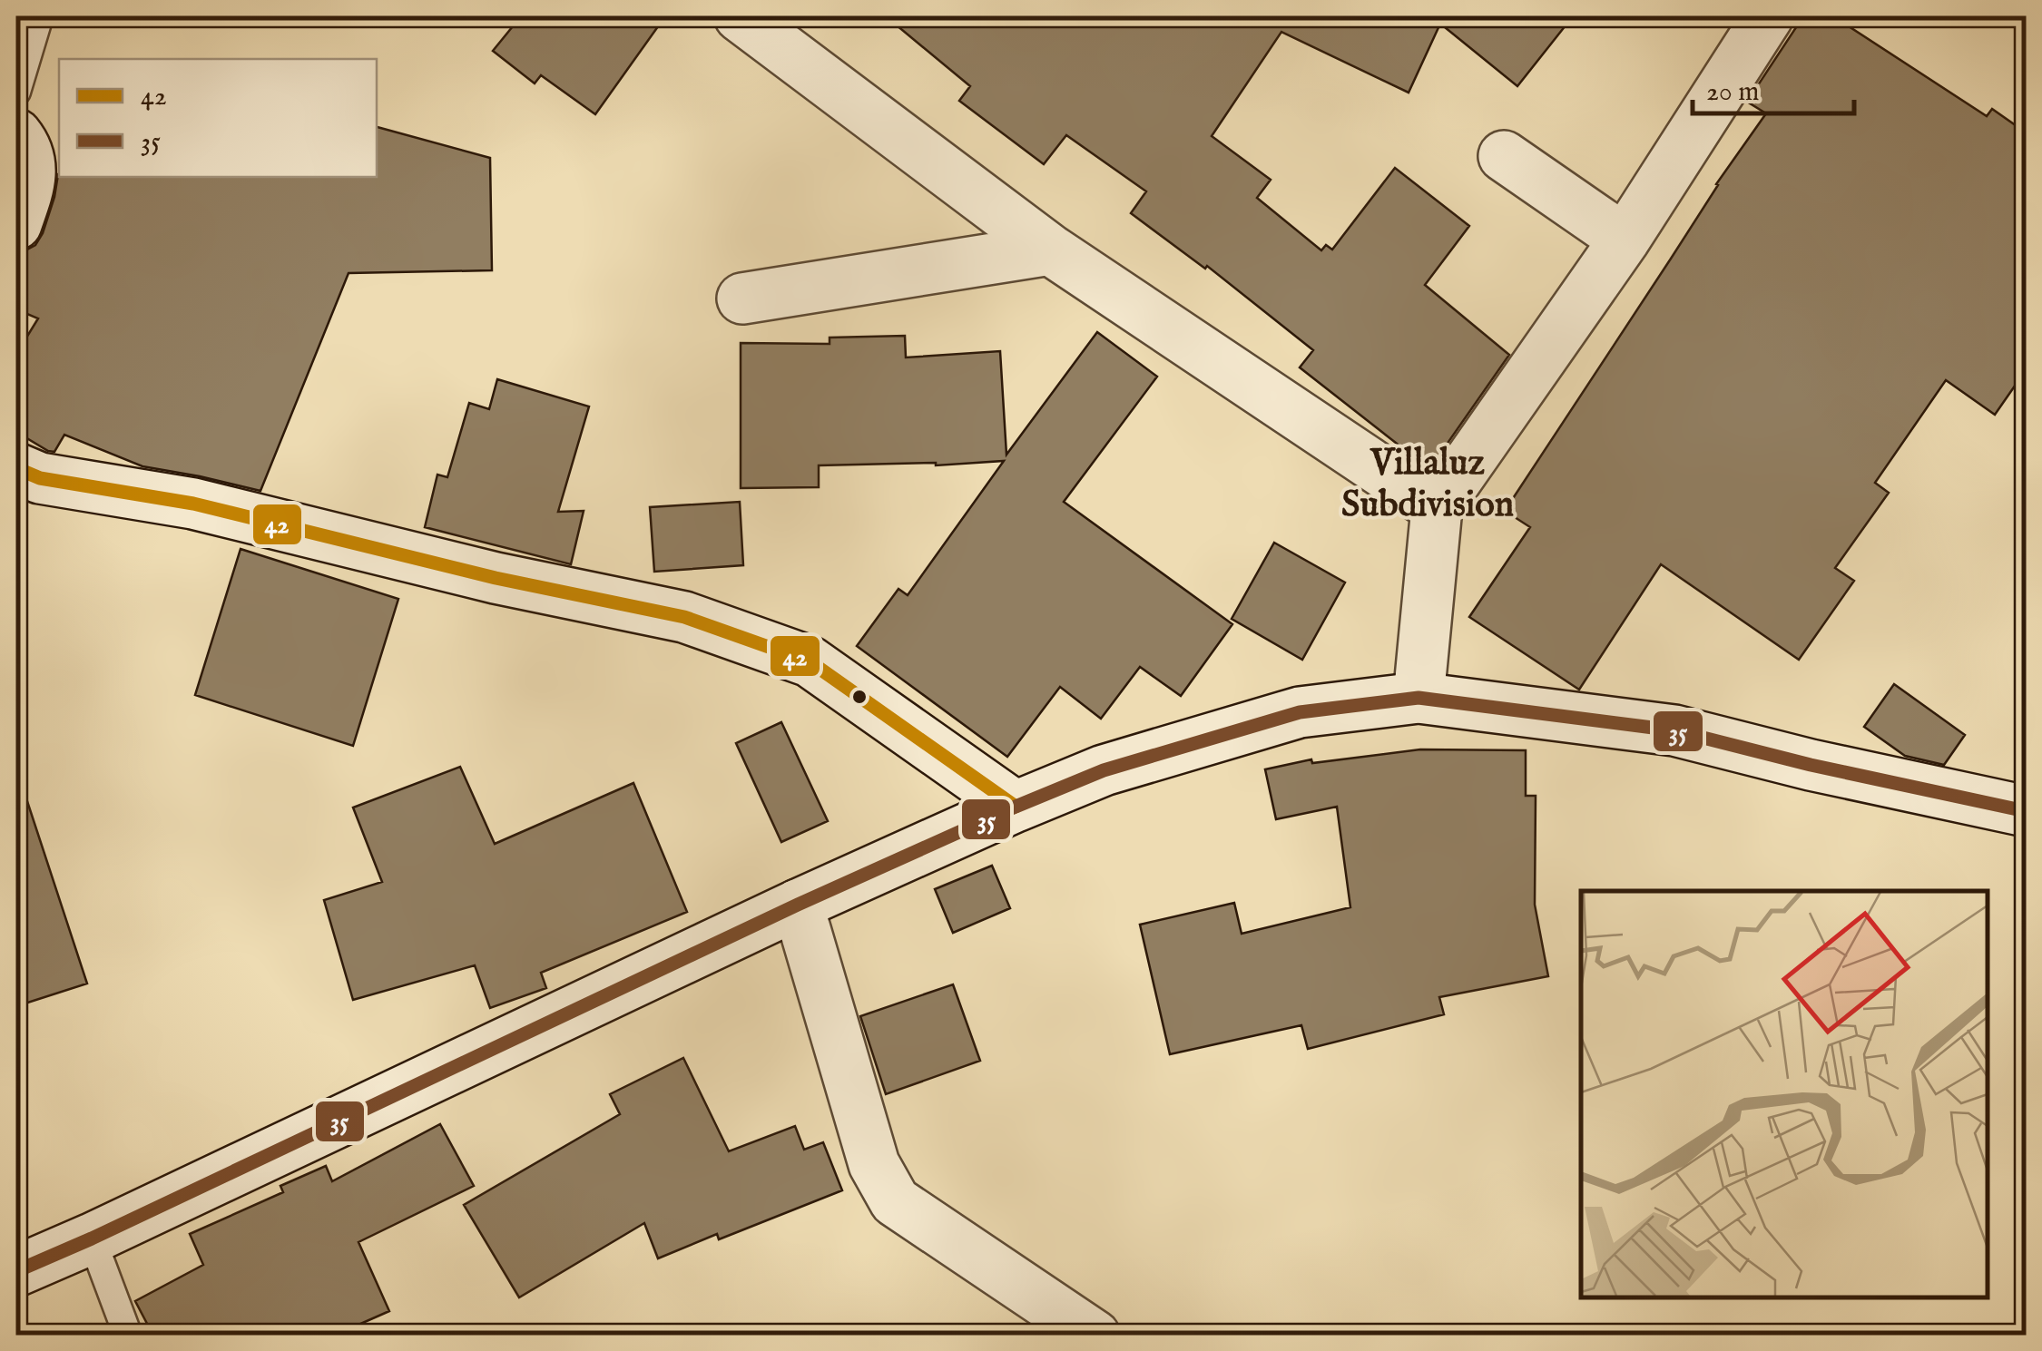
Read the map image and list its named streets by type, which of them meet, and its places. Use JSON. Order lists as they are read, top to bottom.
{
  "districts": ["Villaluz Subdivision"],
  "lines": ["transit line 42", "transit line 35"],
  "legend": ["42", "35"],
  "scale_bar": "20 m"
}
